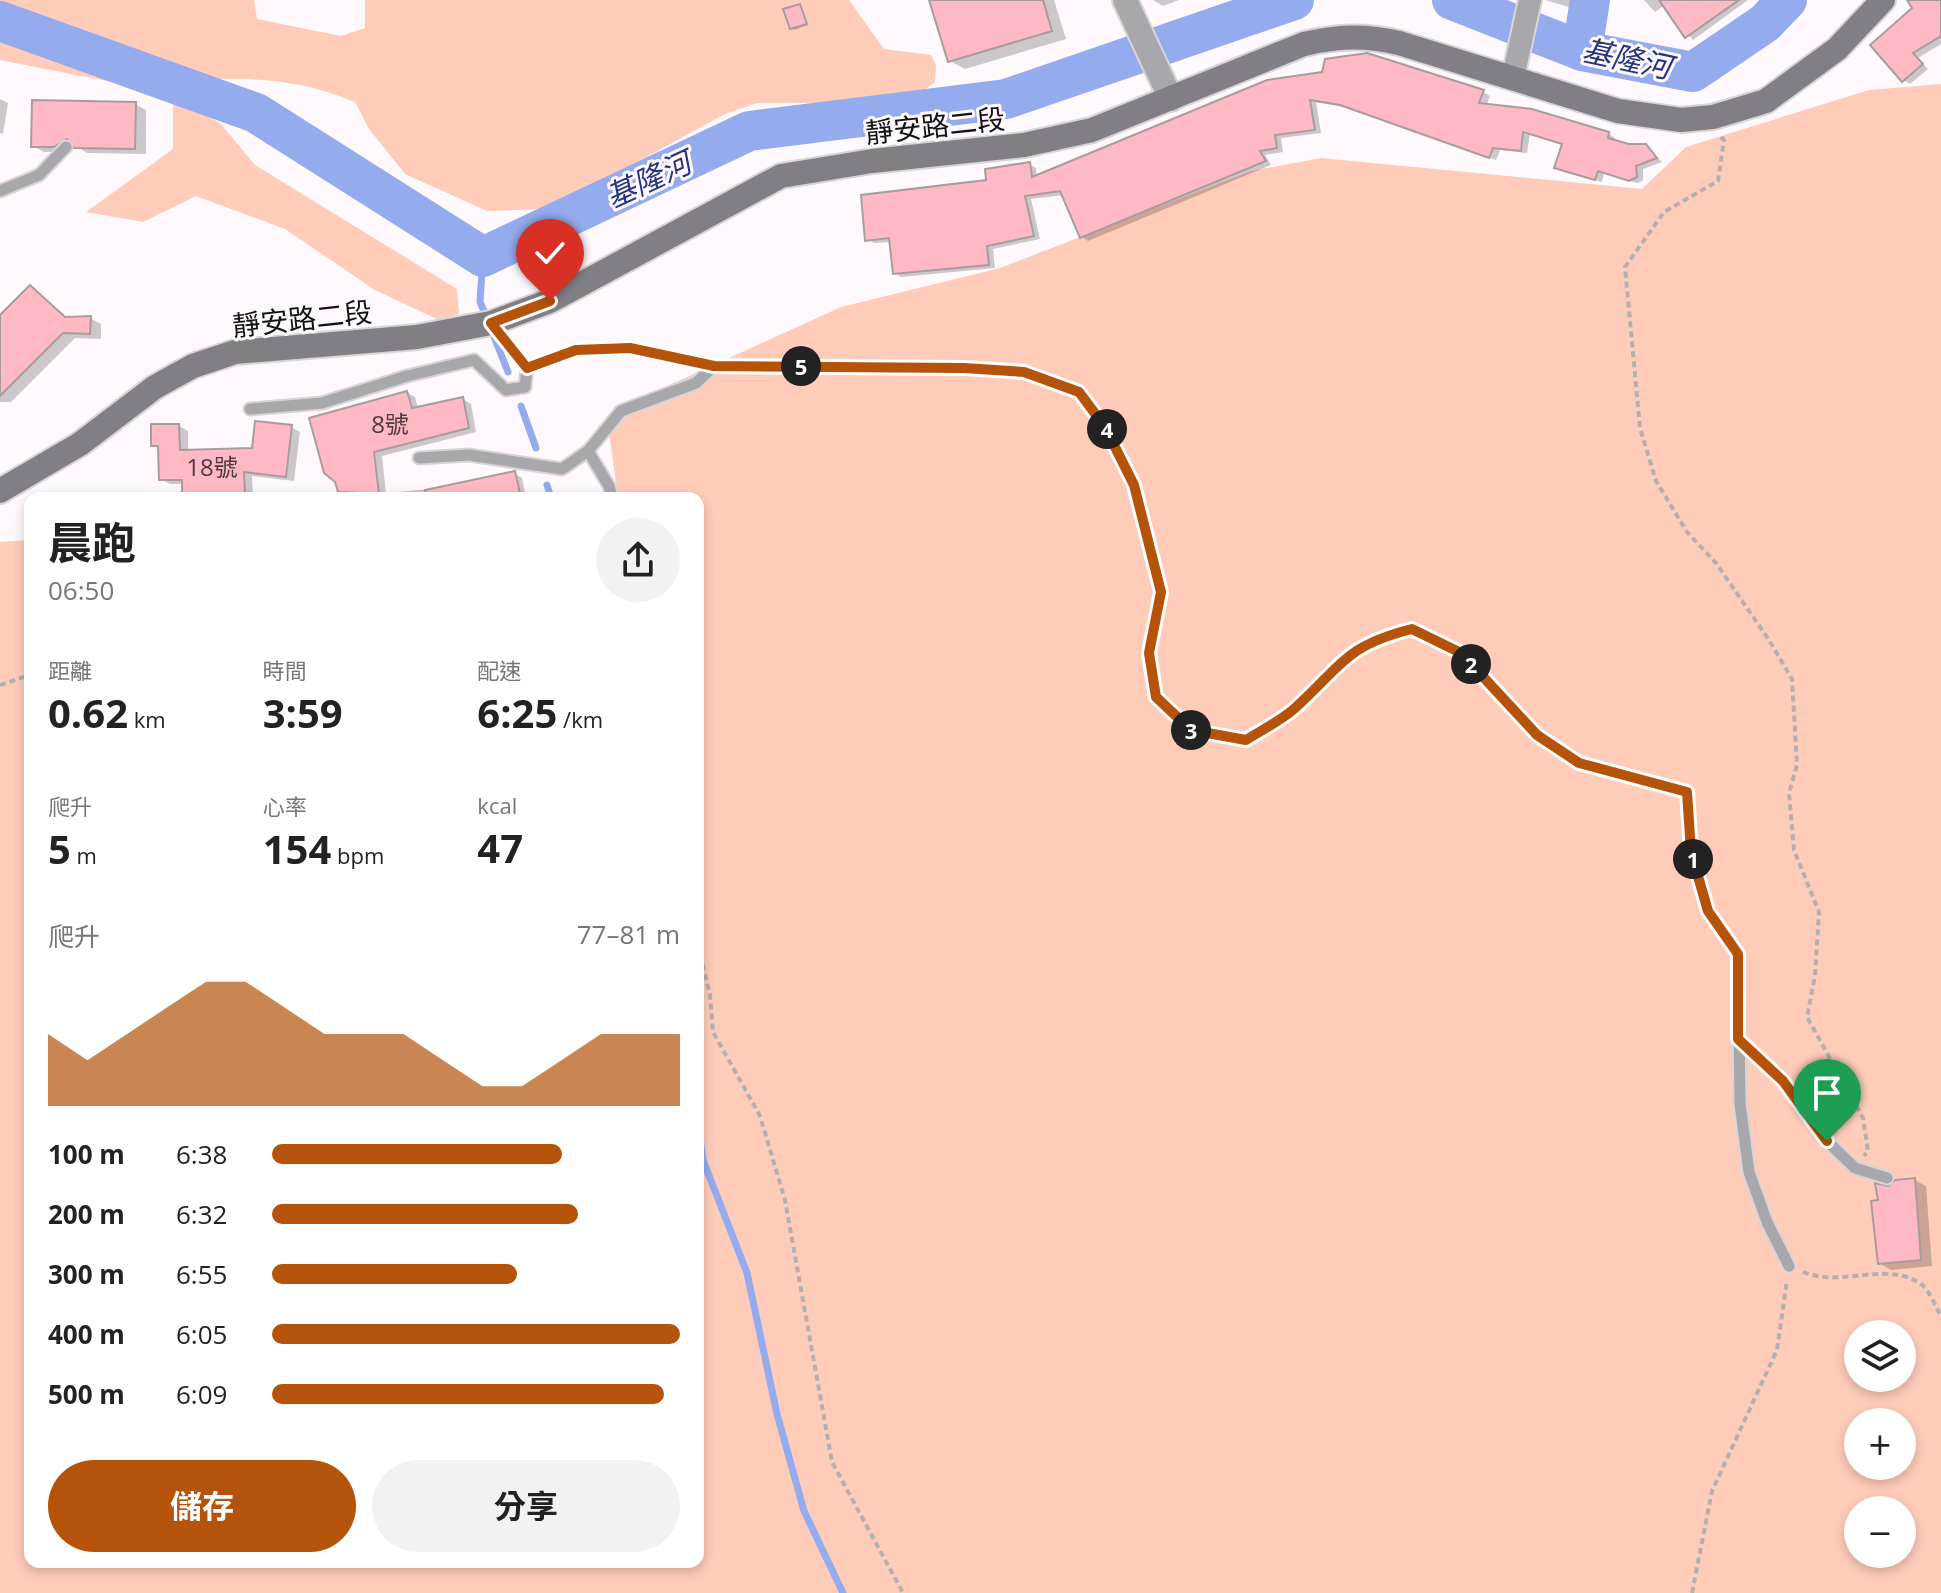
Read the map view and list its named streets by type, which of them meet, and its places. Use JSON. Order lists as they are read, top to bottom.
{
  "streets": {
    "main road": ["靜安路二段"]
  },
  "water": ["基隆河"],
  "house_numbers": ["8號", "18號"],
  "page": {
    "pins": [
      "5",
      "4",
      "2",
      "3",
      "1"
    ],
    "heading": ["晨跑", "06:50"],
    "stats": [
      ["距離", "0.62 km"],
      ["時間", "3:59"],
      ["配速", "6:25 /km"],
      ["爬升", "5 m"],
      ["心率", "154 bpm"],
      ["kcal", "47"]
    ],
    "chart": ["爬升", "77–81 m"],
    "list": [
      {
        "name": "100 m",
        "note": "6:38"
      },
      {
        "name": "200 m",
        "note": "6:32"
      },
      {
        "name": "300 m",
        "note": "6:55"
      },
      {
        "name": "400 m",
        "note": "6:05"
      },
      {
        "name": "500 m",
        "note": "6:09"
      }
    ],
    "map_buttons": ["+", "−"],
    "buttons": ["儲存", "分享"]
  }
}
